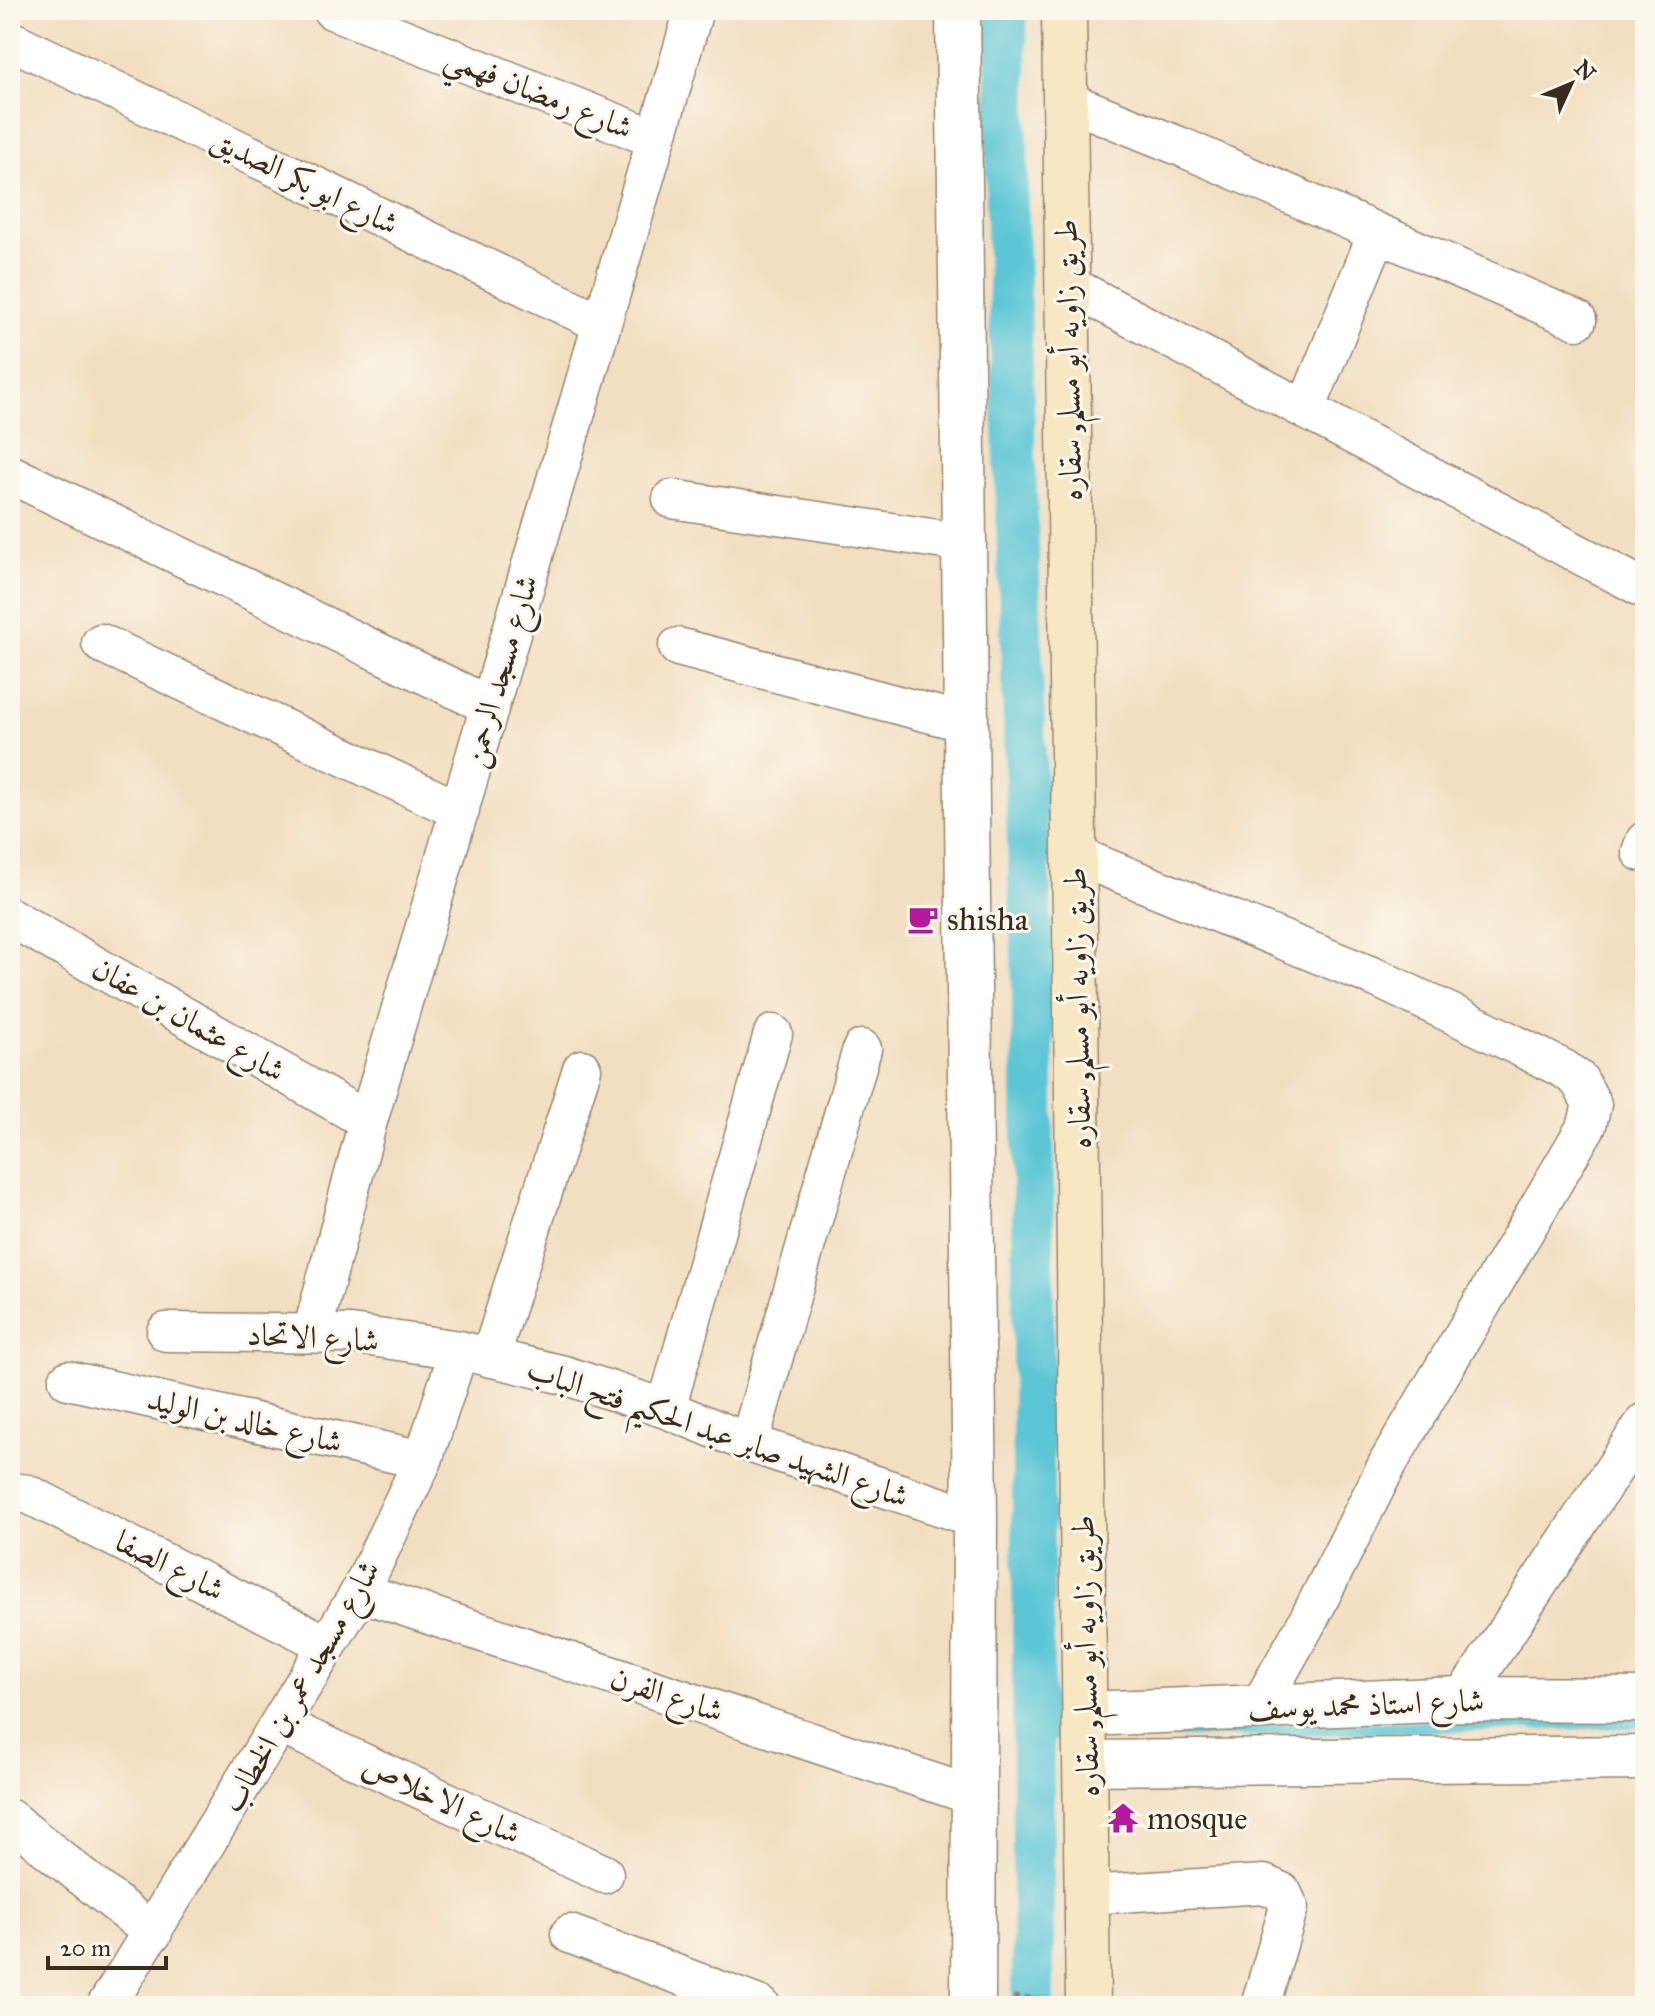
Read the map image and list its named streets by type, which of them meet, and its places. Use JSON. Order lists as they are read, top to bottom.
{
  "streets": {
    "main road": ["طريق زاويه أبو مسلم, سقاره"],
    "street": [
      "شارع رمضان فهمي",
      "شارع ابو بكر الصديق",
      "شارع مسجد الرحمن",
      "شارع عثمان بن عفان",
      "شارع الاتحاد",
      "شارع خالد بن الوليد",
      "شارع الشهيد صابر عبد الحكيم فتح الباب",
      "شارع الصفا",
      "شارع مسجد عمر بن الخطاب",
      "شارع الفرن",
      "شارع استاذ محمد يوسف",
      "شارع الاخلاص"
    ]
  },
  "crossings": [
    ["شارع رمضان فهمي", "شارع مسجد الرحمن"],
    ["شارع ابو بكر الصديق", "شارع مسجد الرحمن"],
    ["طريق زاويه أبو مسلم, سقاره", "شارع استاذ محمد يوسف"],
    ["شارع مسجد الرحمن", "شارع عثمان بن عفان"],
    ["شارع مسجد الرحمن", "شارع الاتحاد"],
    ["شارع الاتحاد", "شارع الشهيد صابر عبد الحكيم فتح الباب"],
    ["شارع الاتحاد", "شارع مسجد عمر بن الخطاب"],
    ["شارع خالد بن الوليد", "شارع مسجد عمر بن الخطاب"],
    ["شارع الشهيد صابر عبد الحكيم فتح الباب", "شارع مسجد عمر بن الخطاب"],
    ["شارع الصفا", "شارع مسجد عمر بن الخطاب"],
    ["شارع مسجد عمر بن الخطاب", "شارع الفرن"],
    ["شارع مسجد عمر بن الخطاب", "شارع الاخلاص"]
  ],
  "places": {
    "cafe": ["shisha"],
    "temple": ["mosque"]
  },
  "scale_bar": "20 m",
  "north": "top right"
}
